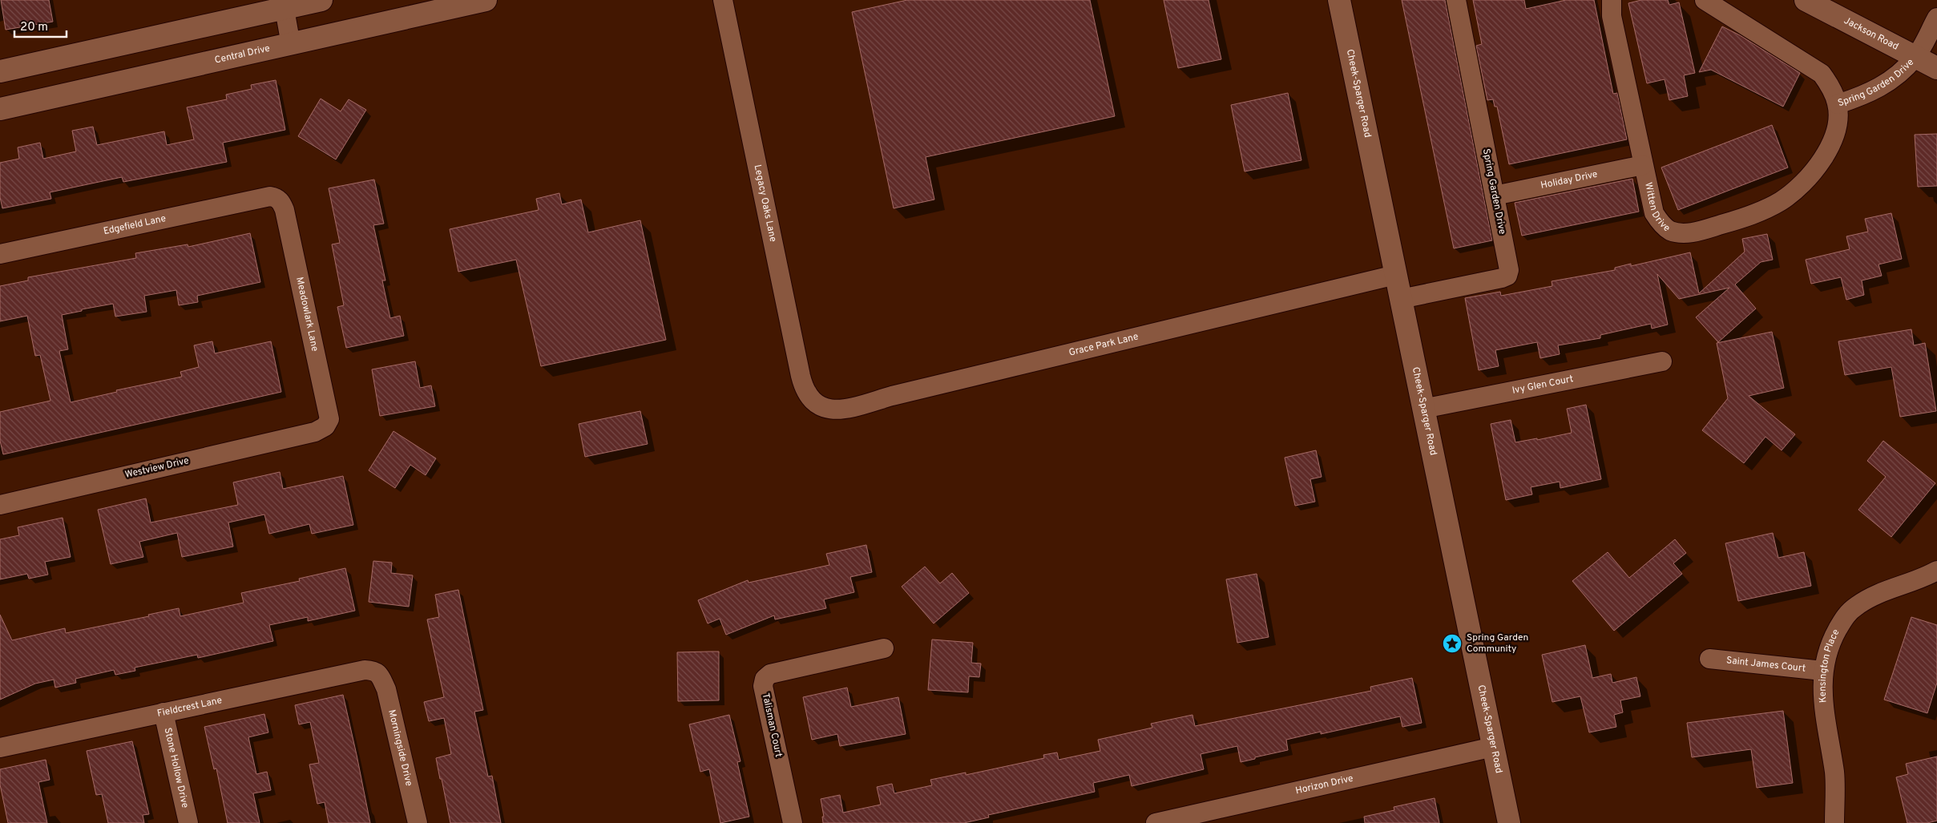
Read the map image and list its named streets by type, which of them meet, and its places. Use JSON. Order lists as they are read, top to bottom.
{
  "streets": {
    "main road": ["Jackson Road", "Central Drive", "Cheek-Sparger Road"],
    "street": [
      "Spring Garden Drive",
      "Holiday Drive",
      "Legacy Oaks Lane",
      "Witten Drive",
      "Edgefield Lane",
      "Meadowlark Lane",
      "Grace Park Lane",
      "Ivy Glen Court",
      "Westview Drive",
      "Saint James Court",
      "Kensington Place",
      "Fieldcrest Lane",
      "Talisman Court",
      "Morningside Drive",
      "Stone Hollow Drive",
      "Horizon Drive"
    ]
  },
  "crossings": [
    ["Jackson Road", "Spring Garden Drive"],
    ["Spring Garden Drive", "Cheek-Sparger Road"],
    ["Spring Garden Drive", "Holiday Drive"],
    ["Spring Garden Drive", "Witten Drive"],
    ["Cheek-Sparger Road", "Grace Park Lane"],
    ["Cheek-Sparger Road", "Ivy Glen Court"],
    ["Cheek-Sparger Road", "Horizon Drive"],
    ["Holiday Drive", "Witten Drive"],
    ["Legacy Oaks Lane", "Grace Park Lane"],
    ["Edgefield Lane", "Meadowlark Lane"],
    ["Meadowlark Lane", "Westview Drive"],
    ["Saint James Court", "Kensington Place"],
    ["Fieldcrest Lane", "Morningside Drive"],
    ["Fieldcrest Lane", "Stone Hollow Drive"]
  ],
  "places": {
    "place": ["Spring Garden Community"]
  },
  "scale_bar": "20 m"
}
